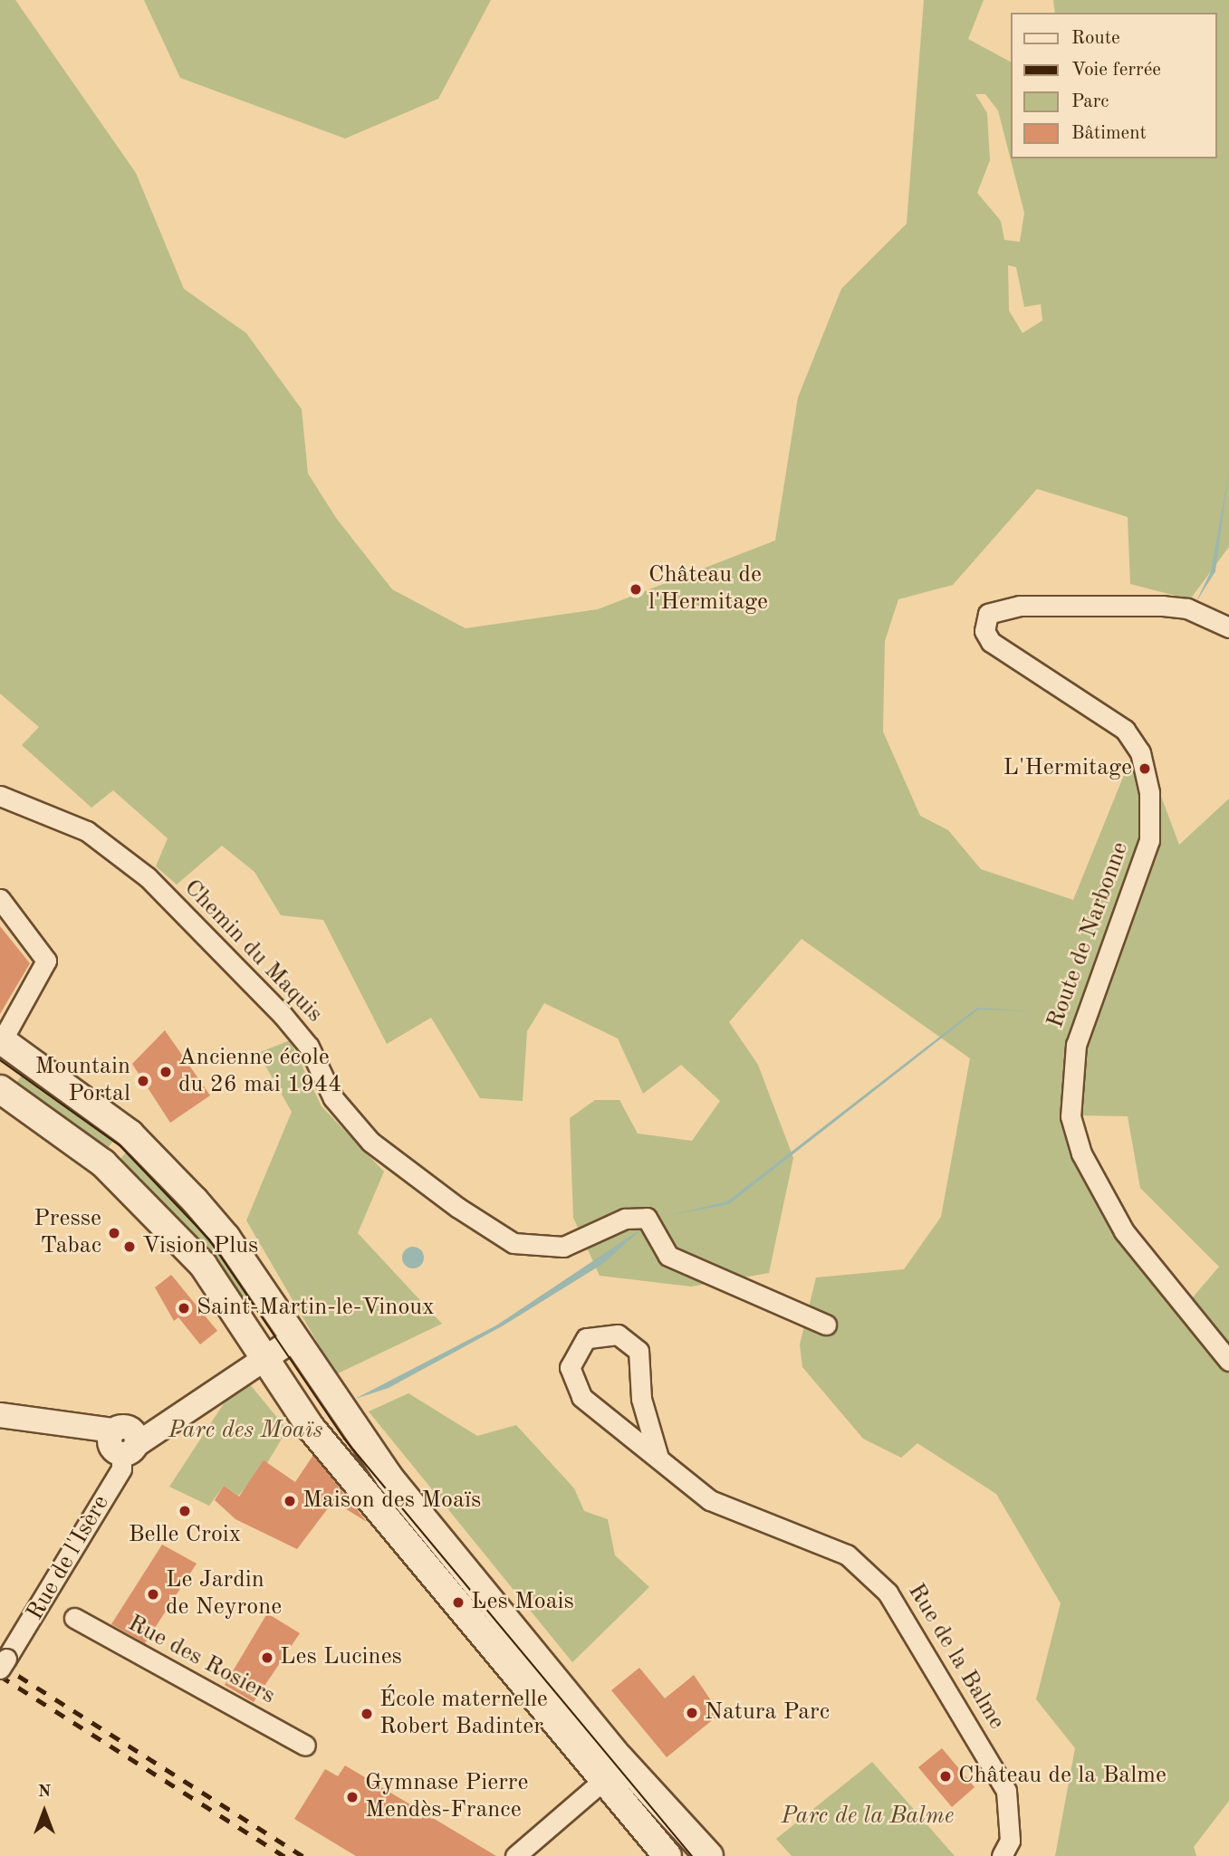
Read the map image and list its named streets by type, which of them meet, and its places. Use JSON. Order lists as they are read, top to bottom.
{
  "streets": {
    "street": [
      "Route de Narbonne",
      "Chemin du Maquis",
      "Rue de l'Isère",
      "Rue de la Balme",
      "Rue des Rosiers"
    ]
  },
  "parks": ["Parc des Moaïs", "Parc de la Balme"],
  "places": [
    "Château de l'Hermitage",
    "L'Hermitage",
    "Ancienne école du 26 mai 1944",
    "Mountain Portal",
    "Presse Tabac",
    "Vision Plus",
    "Saint-Martin-le-Vinoux",
    "Maison des Moaïs",
    "Belle Croix",
    "Le Jardin de Neyrone",
    "Les Moais",
    "Les Lucines",
    "Natura Parc",
    "École maternelle Robert Badinter",
    "Château de la Balme",
    "Gymnase Pierre Mendès-France"
  ],
  "legend": [
    "Route",
    "Voie ferrée",
    "Parc",
    "Bâtiment"
  ],
  "north": "top"
}
